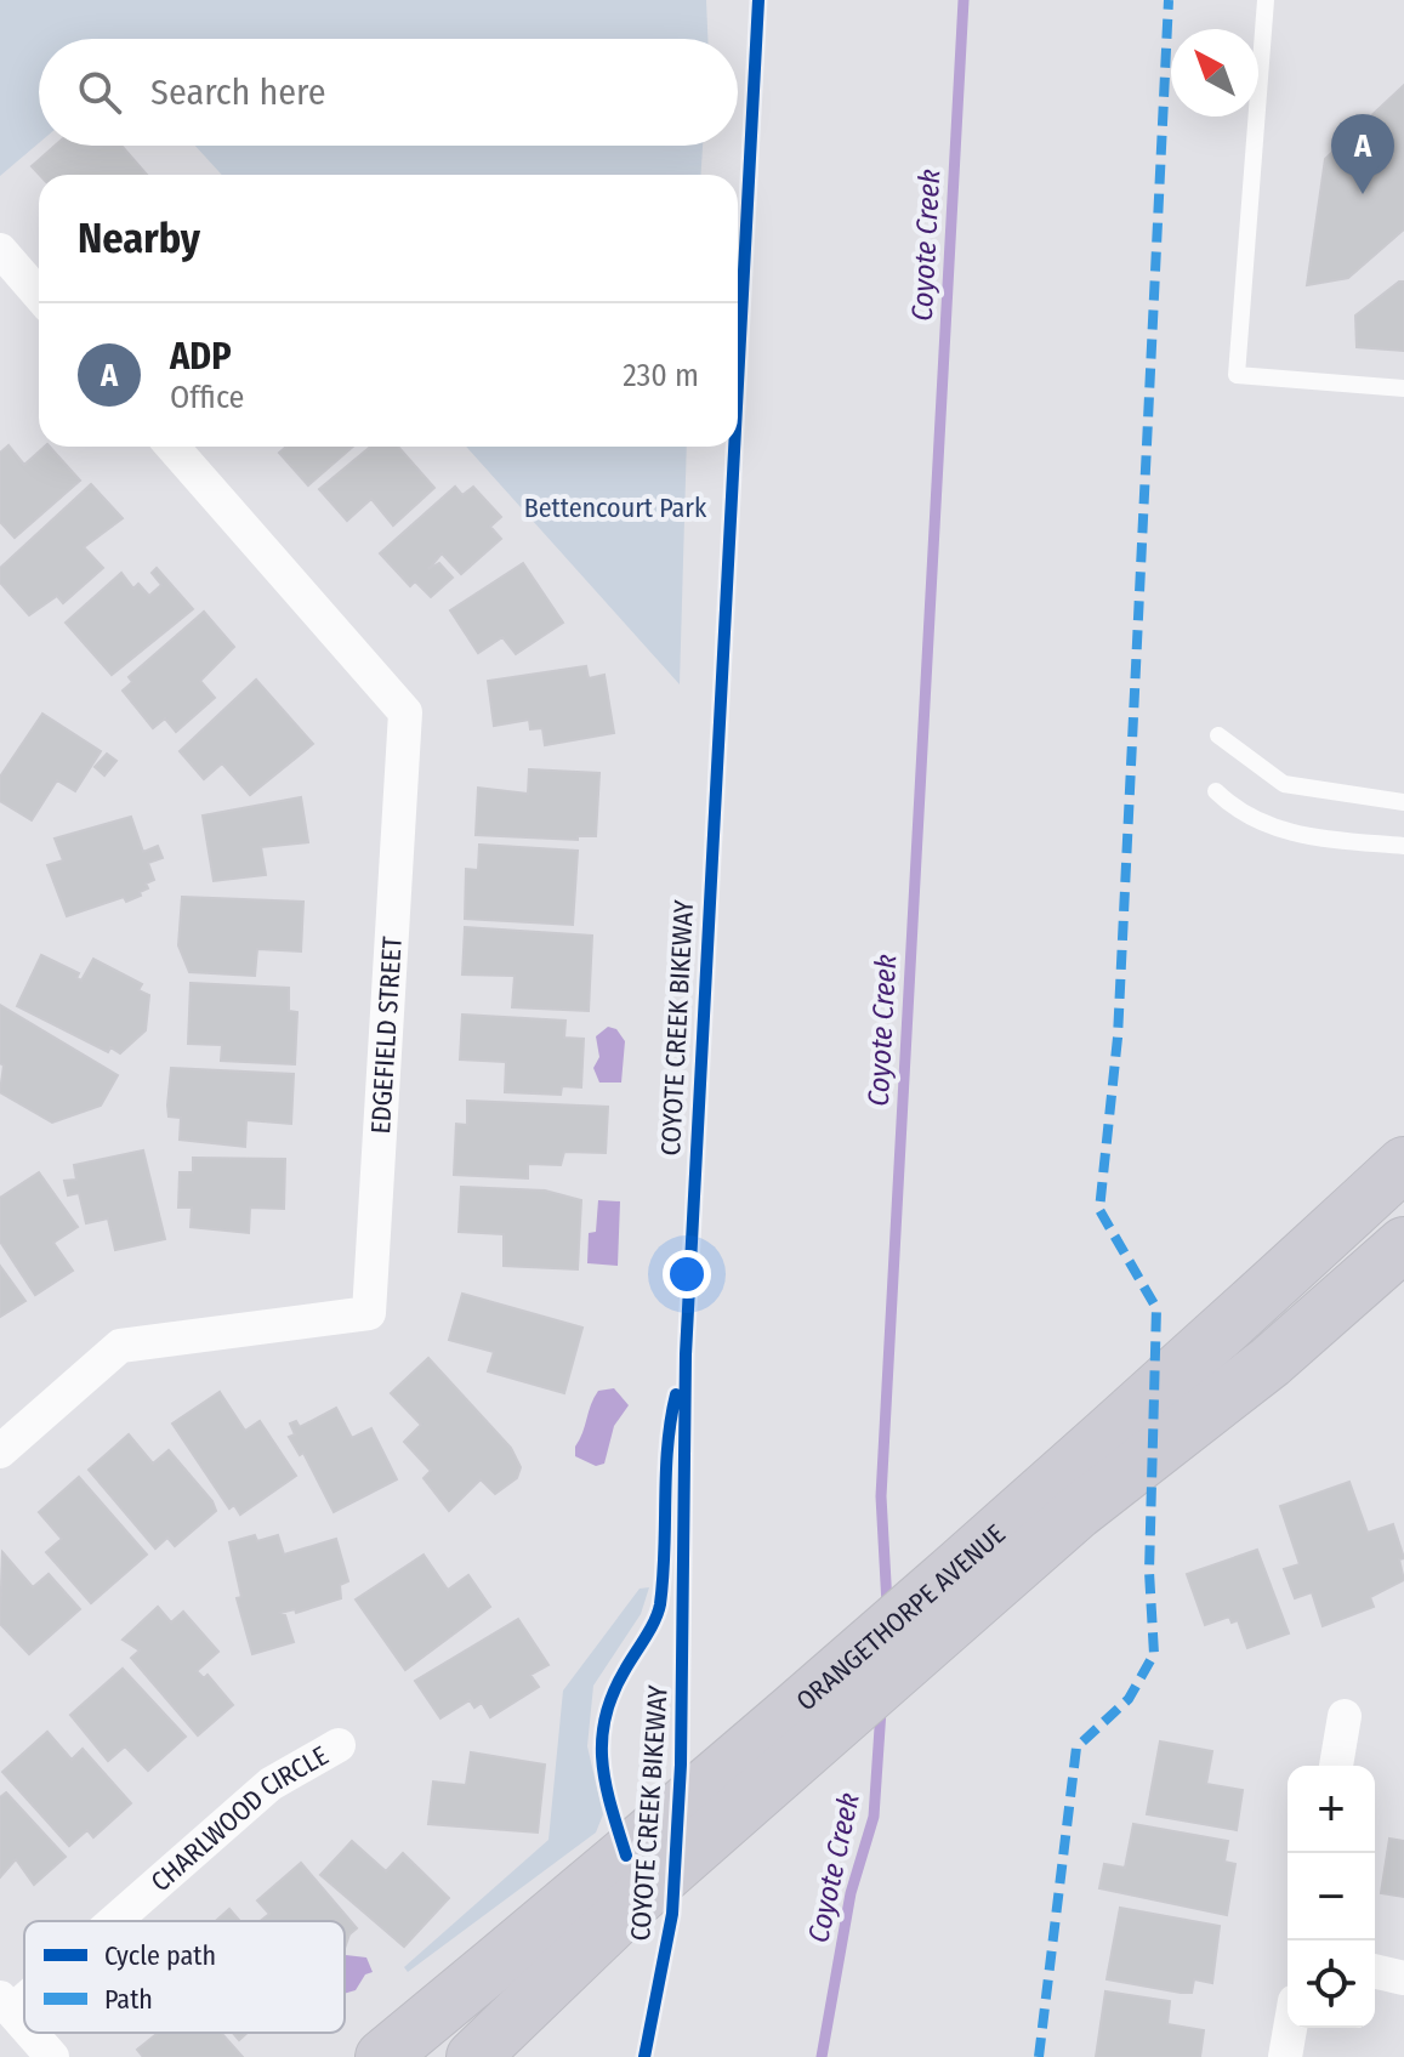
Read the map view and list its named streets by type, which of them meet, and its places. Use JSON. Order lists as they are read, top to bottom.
{
  "streets": {
    "main road": ["ORANGETHORPE AVENUE"],
    "street": ["EDGEFIELD STREET", "CHARLWOOD CIRCLE"],
    "cycle path": ["COYOTE CREEK BIKEWAY"]
  },
  "water": ["Coyote Creek"],
  "parks": ["Bettencourt Park"],
  "legend": ["Cycle path", "Path"],
  "north": "top left",
  "page": {
    "search": "Search here",
    "pins": "A",
    "heading": "Nearby",
    "list": [
      {
        "mark": "A",
        "name": "ADP",
        "note": "Office",
        "value": "230 m"
      }
    ],
    "map_buttons": ["+", "−"]
  }
}
